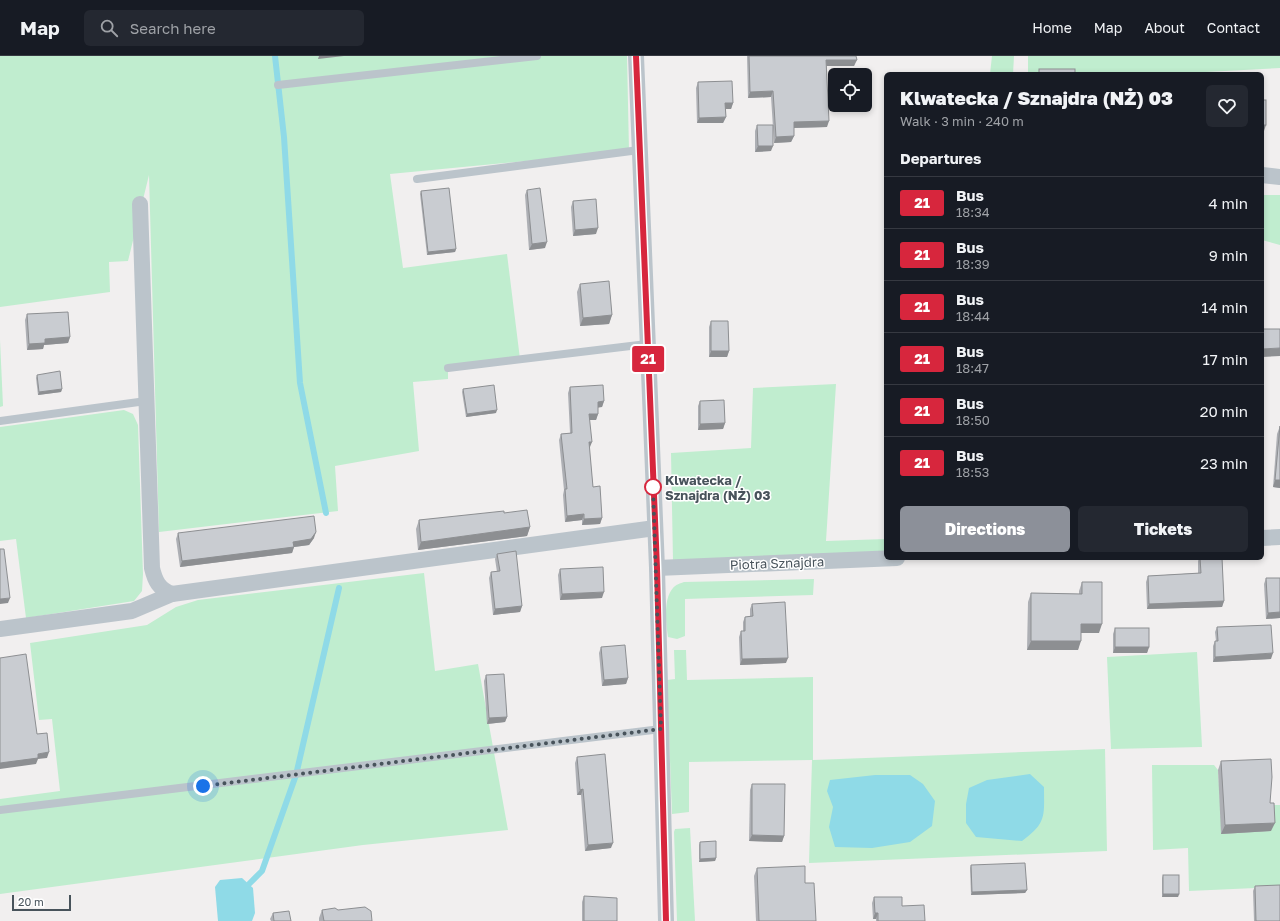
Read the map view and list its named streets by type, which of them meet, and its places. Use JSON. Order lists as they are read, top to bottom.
{
  "streets": {
    "street": ["Piotra Sznajdra"]
  },
  "places": ["Klwatecka / Sznajdra (NŻ) 03"],
  "lines": ["bus line 21"],
  "scale_bar": "20 m",
  "page": {
    "header": "Map",
    "search": "Search here",
    "nav": [
      "Home",
      "Map",
      "About",
      "Contact"
    ],
    "on_map": "21",
    "heading": [
      ["Klwatecka / Sznajdra (NŻ) 03", "Walk · 3 min · 240 m"],
      "Departures"
    ],
    "list": [
      {
        "mark": "21",
        "name": "Bus",
        "note": "18:34",
        "value": "4 min"
      },
      {
        "mark": "21",
        "name": "Bus",
        "note": "18:39",
        "value": "9 min"
      },
      {
        "mark": "21",
        "name": "Bus",
        "note": "18:44",
        "value": "14 min"
      },
      {
        "mark": "21",
        "name": "Bus",
        "note": "18:47",
        "value": "17 min"
      },
      {
        "mark": "21",
        "name": "Bus",
        "note": "18:50",
        "value": "20 min"
      },
      {
        "mark": "21",
        "name": "Bus",
        "note": "18:53",
        "value": "23 min"
      }
    ],
    "buttons": ["Directions", "Tickets"],
    "scale": "20 m"
  }
}
